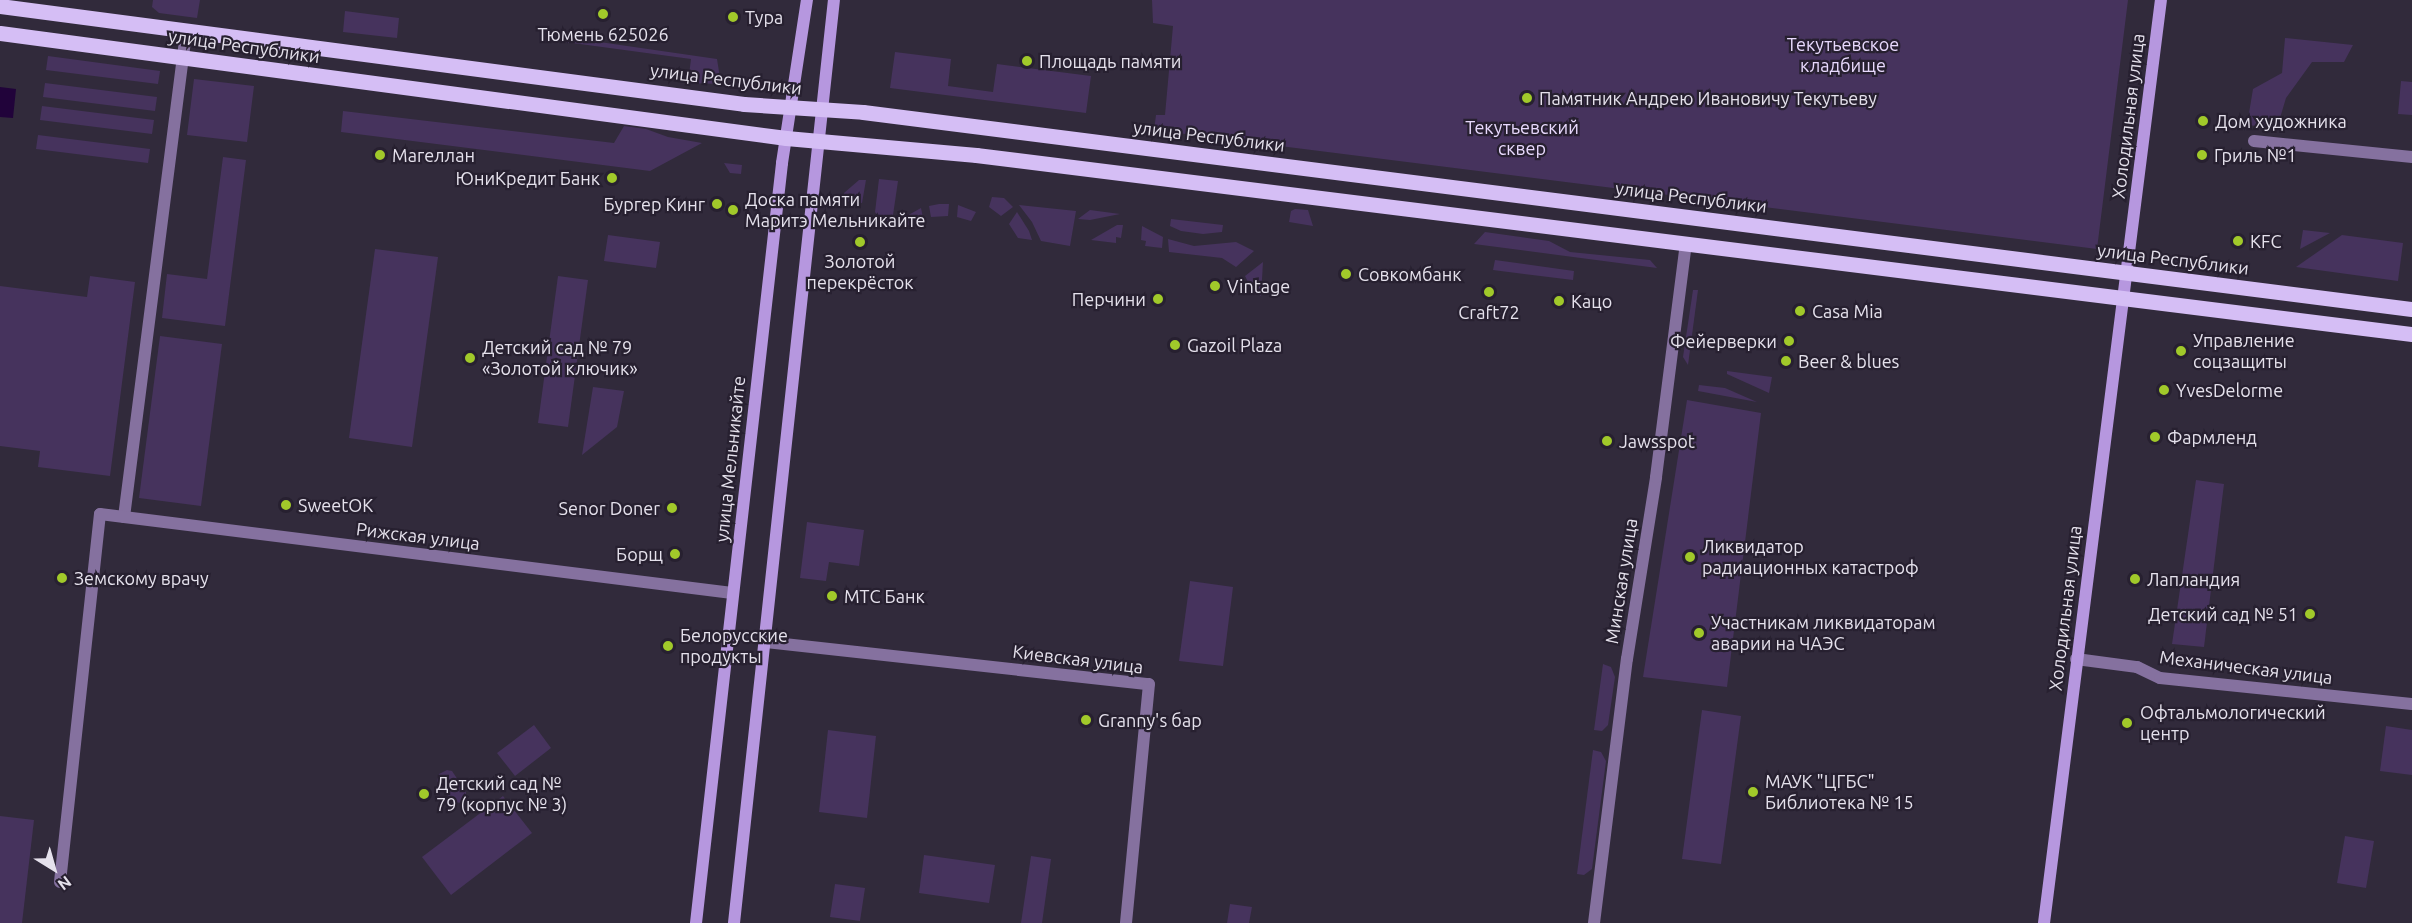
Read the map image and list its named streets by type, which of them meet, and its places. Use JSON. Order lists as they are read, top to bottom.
{
  "streets": {
    "main road": ["улица Республики", "Холодильная улица", "улица Мельникайте"],
    "street": [
      "Рижская улица",
      "Минская улица",
      "Киевская улица",
      "Механическая улица"
    ]
  },
  "crossings": [
    ["улица Республики", "Холодильная улица"],
    ["улица Республики", "улица Мельникайте"],
    ["улица Республики", "Минская улица"],
    ["Холодильная улица", "Механическая улица"],
    ["улица Мельникайте", "Рижская улица"]
  ],
  "parks": ["Текутьевское кладбище", "Текутьевский сквер"],
  "places": [
    "Тюмень 625026",
    "Тура",
    "Площадь памяти",
    "Памятник Андрею Ивановичу Текутьеву",
    "Дом художника",
    "Магеллан",
    "Гриль №1",
    "ЮниКредит Банк",
    "Бургер Кинг",
    "Доска памяти Маритэ Мельникайте",
    "KFC",
    "Золотой перекрёсток",
    "Совкомбанк",
    "Vintage",
    "Craft72",
    "Перчини",
    "Кацо",
    "Casa Mia",
    "Фейерверки",
    "Gazoil Plaza",
    "Управление соцзащиты",
    "Детский сад № 79 «Золотой ключик»",
    "Beer & blues",
    "YvesDelorme",
    "Фармленд",
    "Jawsspot",
    "SweetOK",
    "Senor Doner",
    "Борщ",
    "Ликвидатор радиационных катастроф",
    "Земскому врачу",
    "Лапландия",
    "МТС Банк",
    "Детский сад № 51",
    "Участникам ликвидаторам аварии на ЧАЭС",
    "Белорусские продукты",
    "Granny's бар",
    "Офтальмологический центр",
    "МАУК \"ЦГБС\" Библиотека № 15",
    "Детский сад № 79 (корпус № 3)"
  ],
  "north": "bottom right"
}
